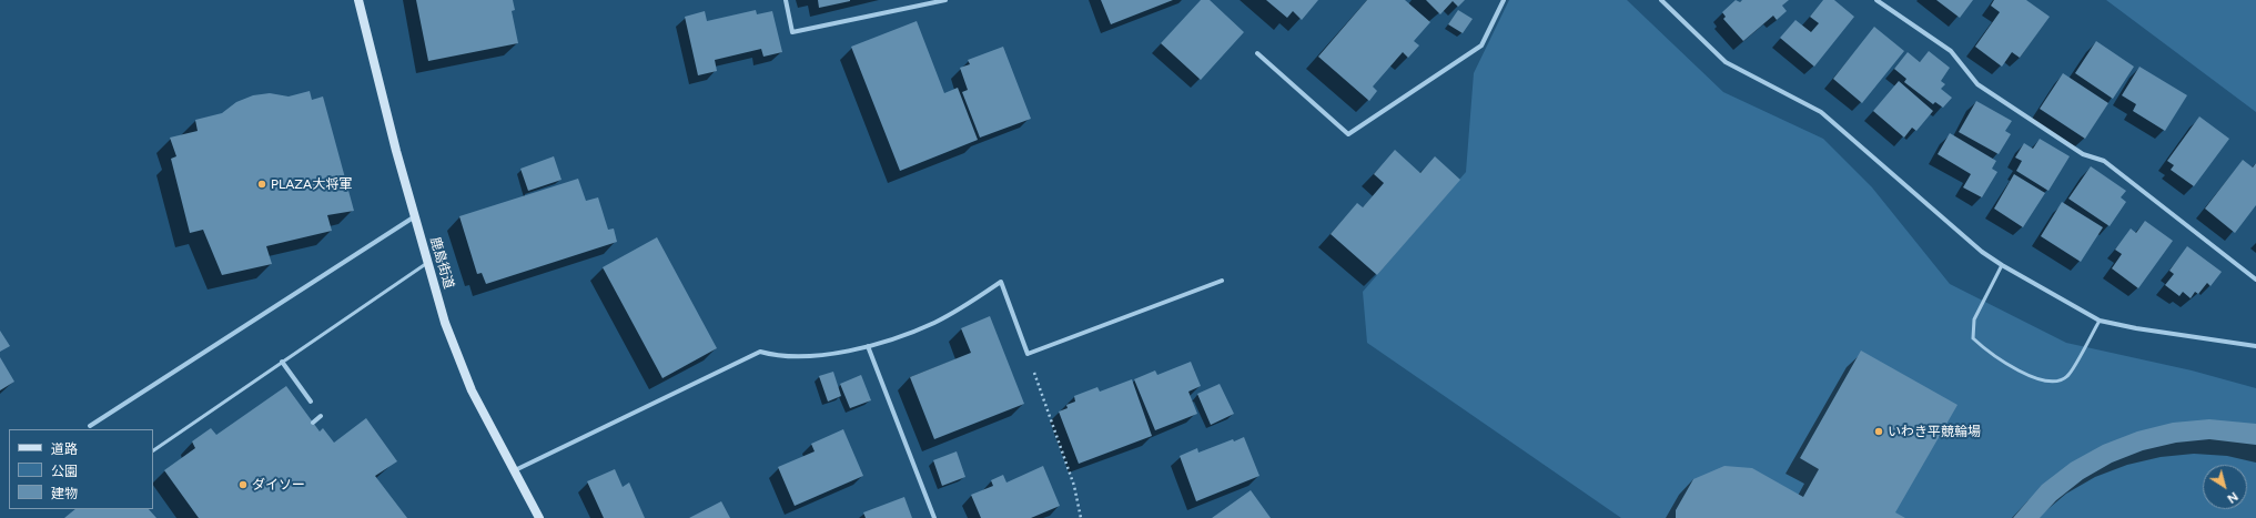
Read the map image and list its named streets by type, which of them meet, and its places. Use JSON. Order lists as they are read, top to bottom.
{
  "streets": {
    "street": ["鹿島街道"]
  },
  "places": ["PLAZA大将軍", "いわき平競輪場", "ダイソー"],
  "legend": ["道路", "公園", "建物"],
  "north": "bottom right"
}
